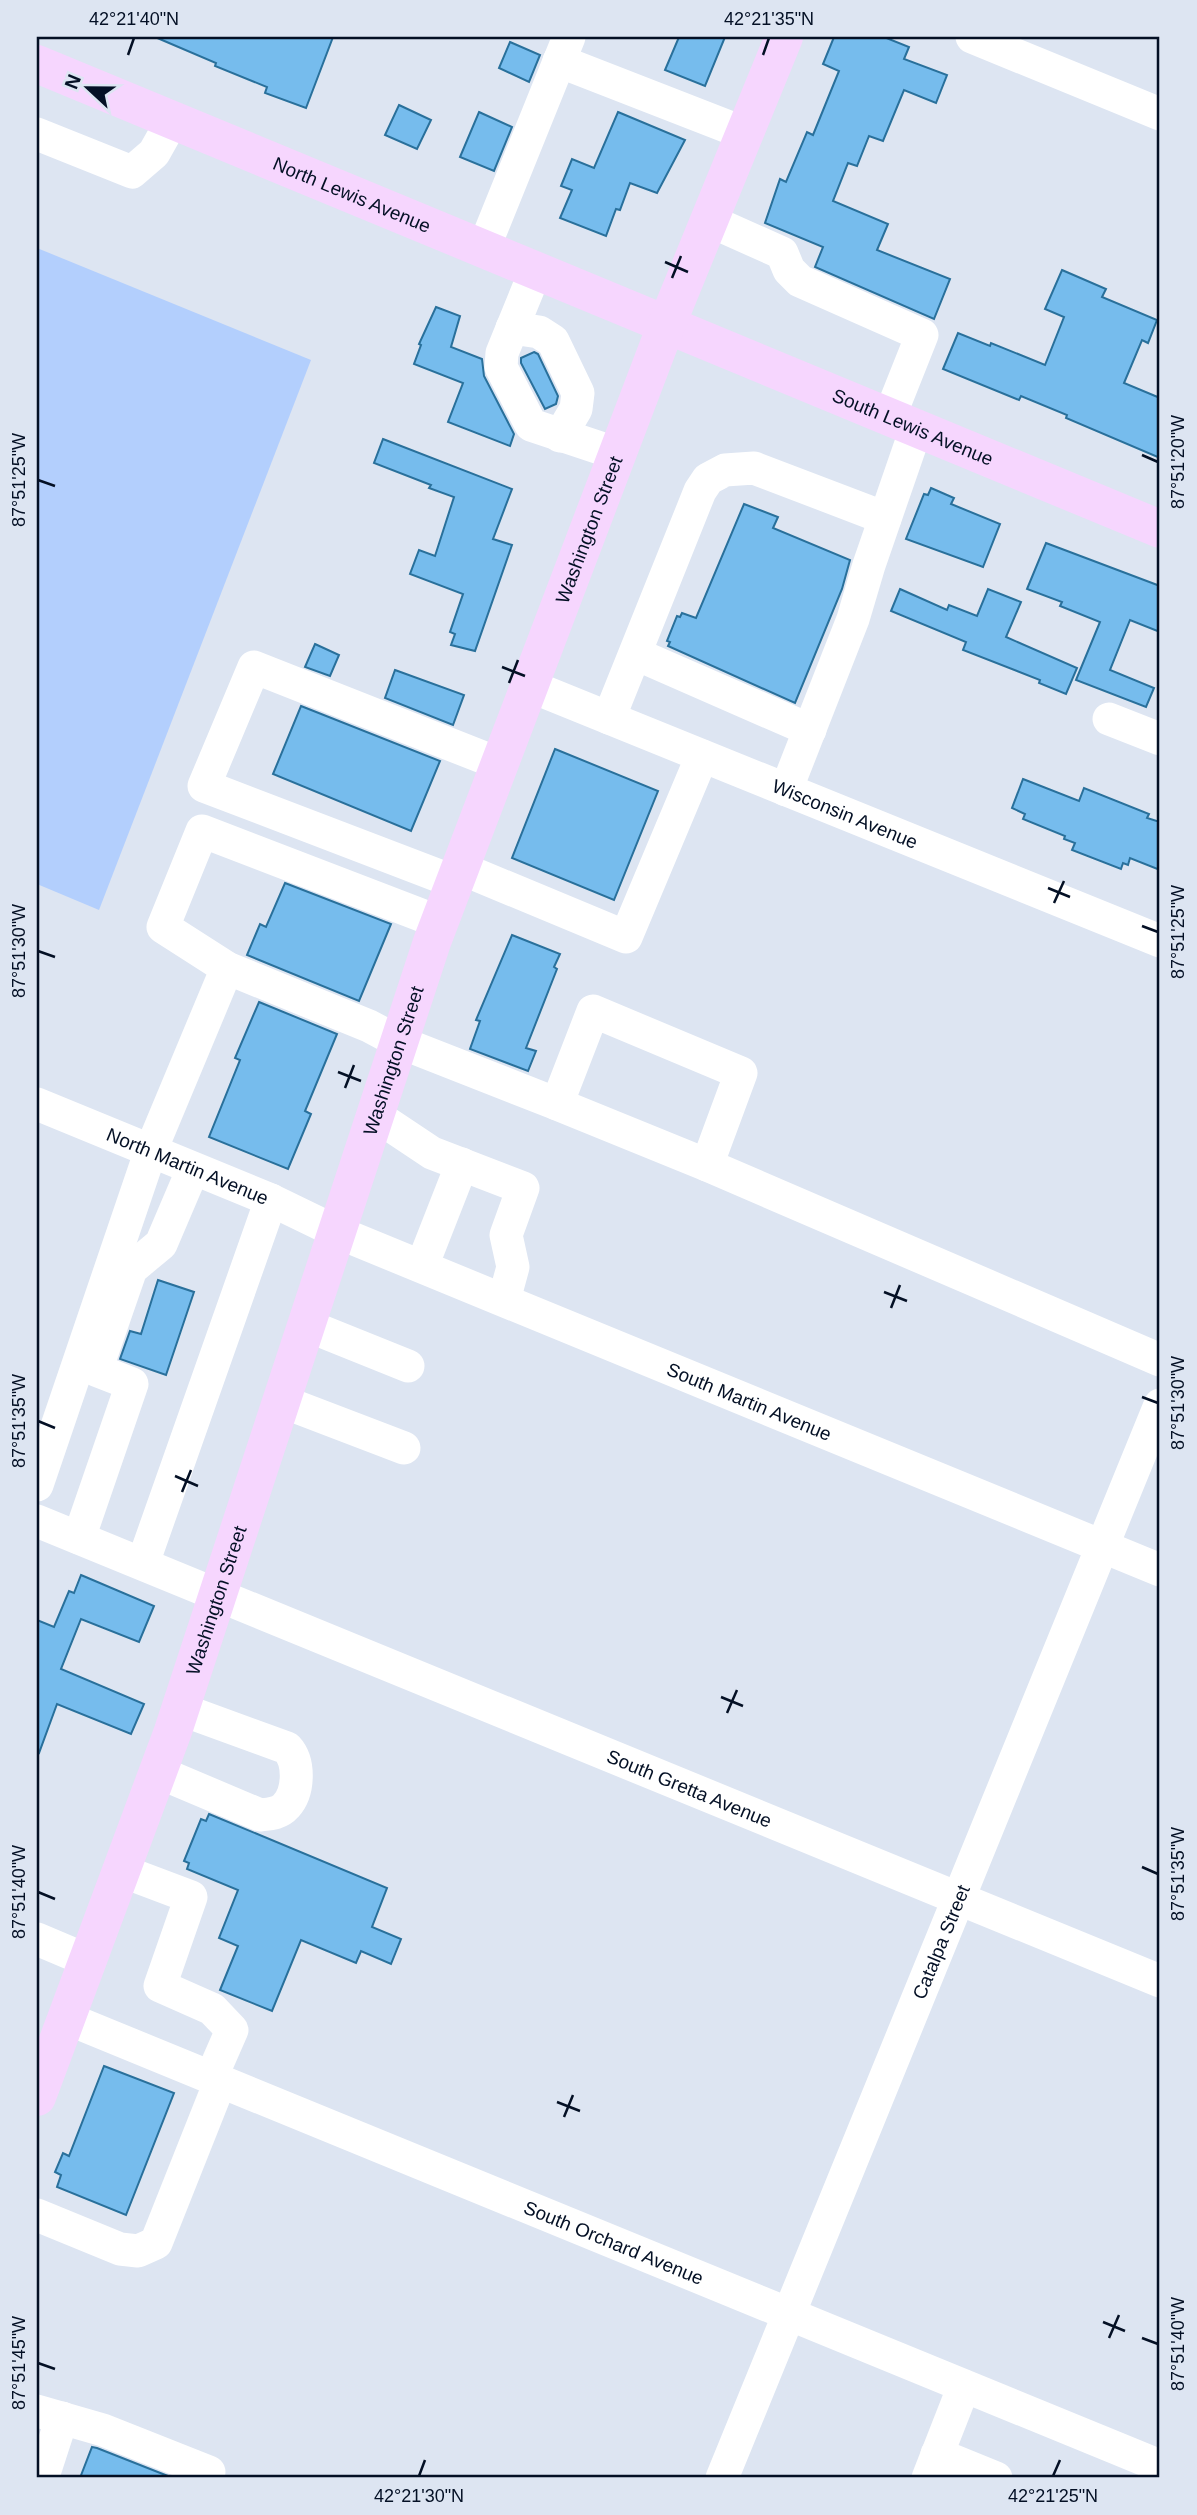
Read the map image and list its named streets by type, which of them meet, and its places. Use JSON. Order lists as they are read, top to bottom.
{
  "streets": {
    "main road": ["North Lewis Avenue", "South Lewis Avenue", "Washington Street"],
    "street": [
      "Wisconsin Avenue",
      "North Martin Avenue",
      "South Martin Avenue",
      "South Gretta Avenue",
      "Catalpa Street",
      "South Orchard Avenue"
    ]
  },
  "crossings": [
    ["North Lewis Avenue", "South Lewis Avenue"],
    ["North Lewis Avenue", "Washington Street"],
    ["South Lewis Avenue", "Washington Street"],
    ["Washington Street", "Wisconsin Avenue"],
    ["Washington Street", "North Martin Avenue"],
    ["Washington Street", "South Martin Avenue"],
    ["Washington Street", "South Gretta Avenue"],
    ["Washington Street", "South Orchard Avenue"],
    ["North Martin Avenue", "South Martin Avenue"],
    ["South Martin Avenue", "Catalpa Street"],
    ["South Gretta Avenue", "Catalpa Street"],
    ["Catalpa Street", "South Orchard Avenue"]
  ],
  "north": "left",
  "coordinates": [
    "42°21'40\"N",
    "42°21'35\"N",
    "87°51'20\"W",
    "87°51'25\"W",
    "87°51'30\"W",
    "87°51'35\"W",
    "87°51'40\"W",
    "87°51'45\"W",
    "42°21'30\"N",
    "42°21'25\"N"
  ]
}
